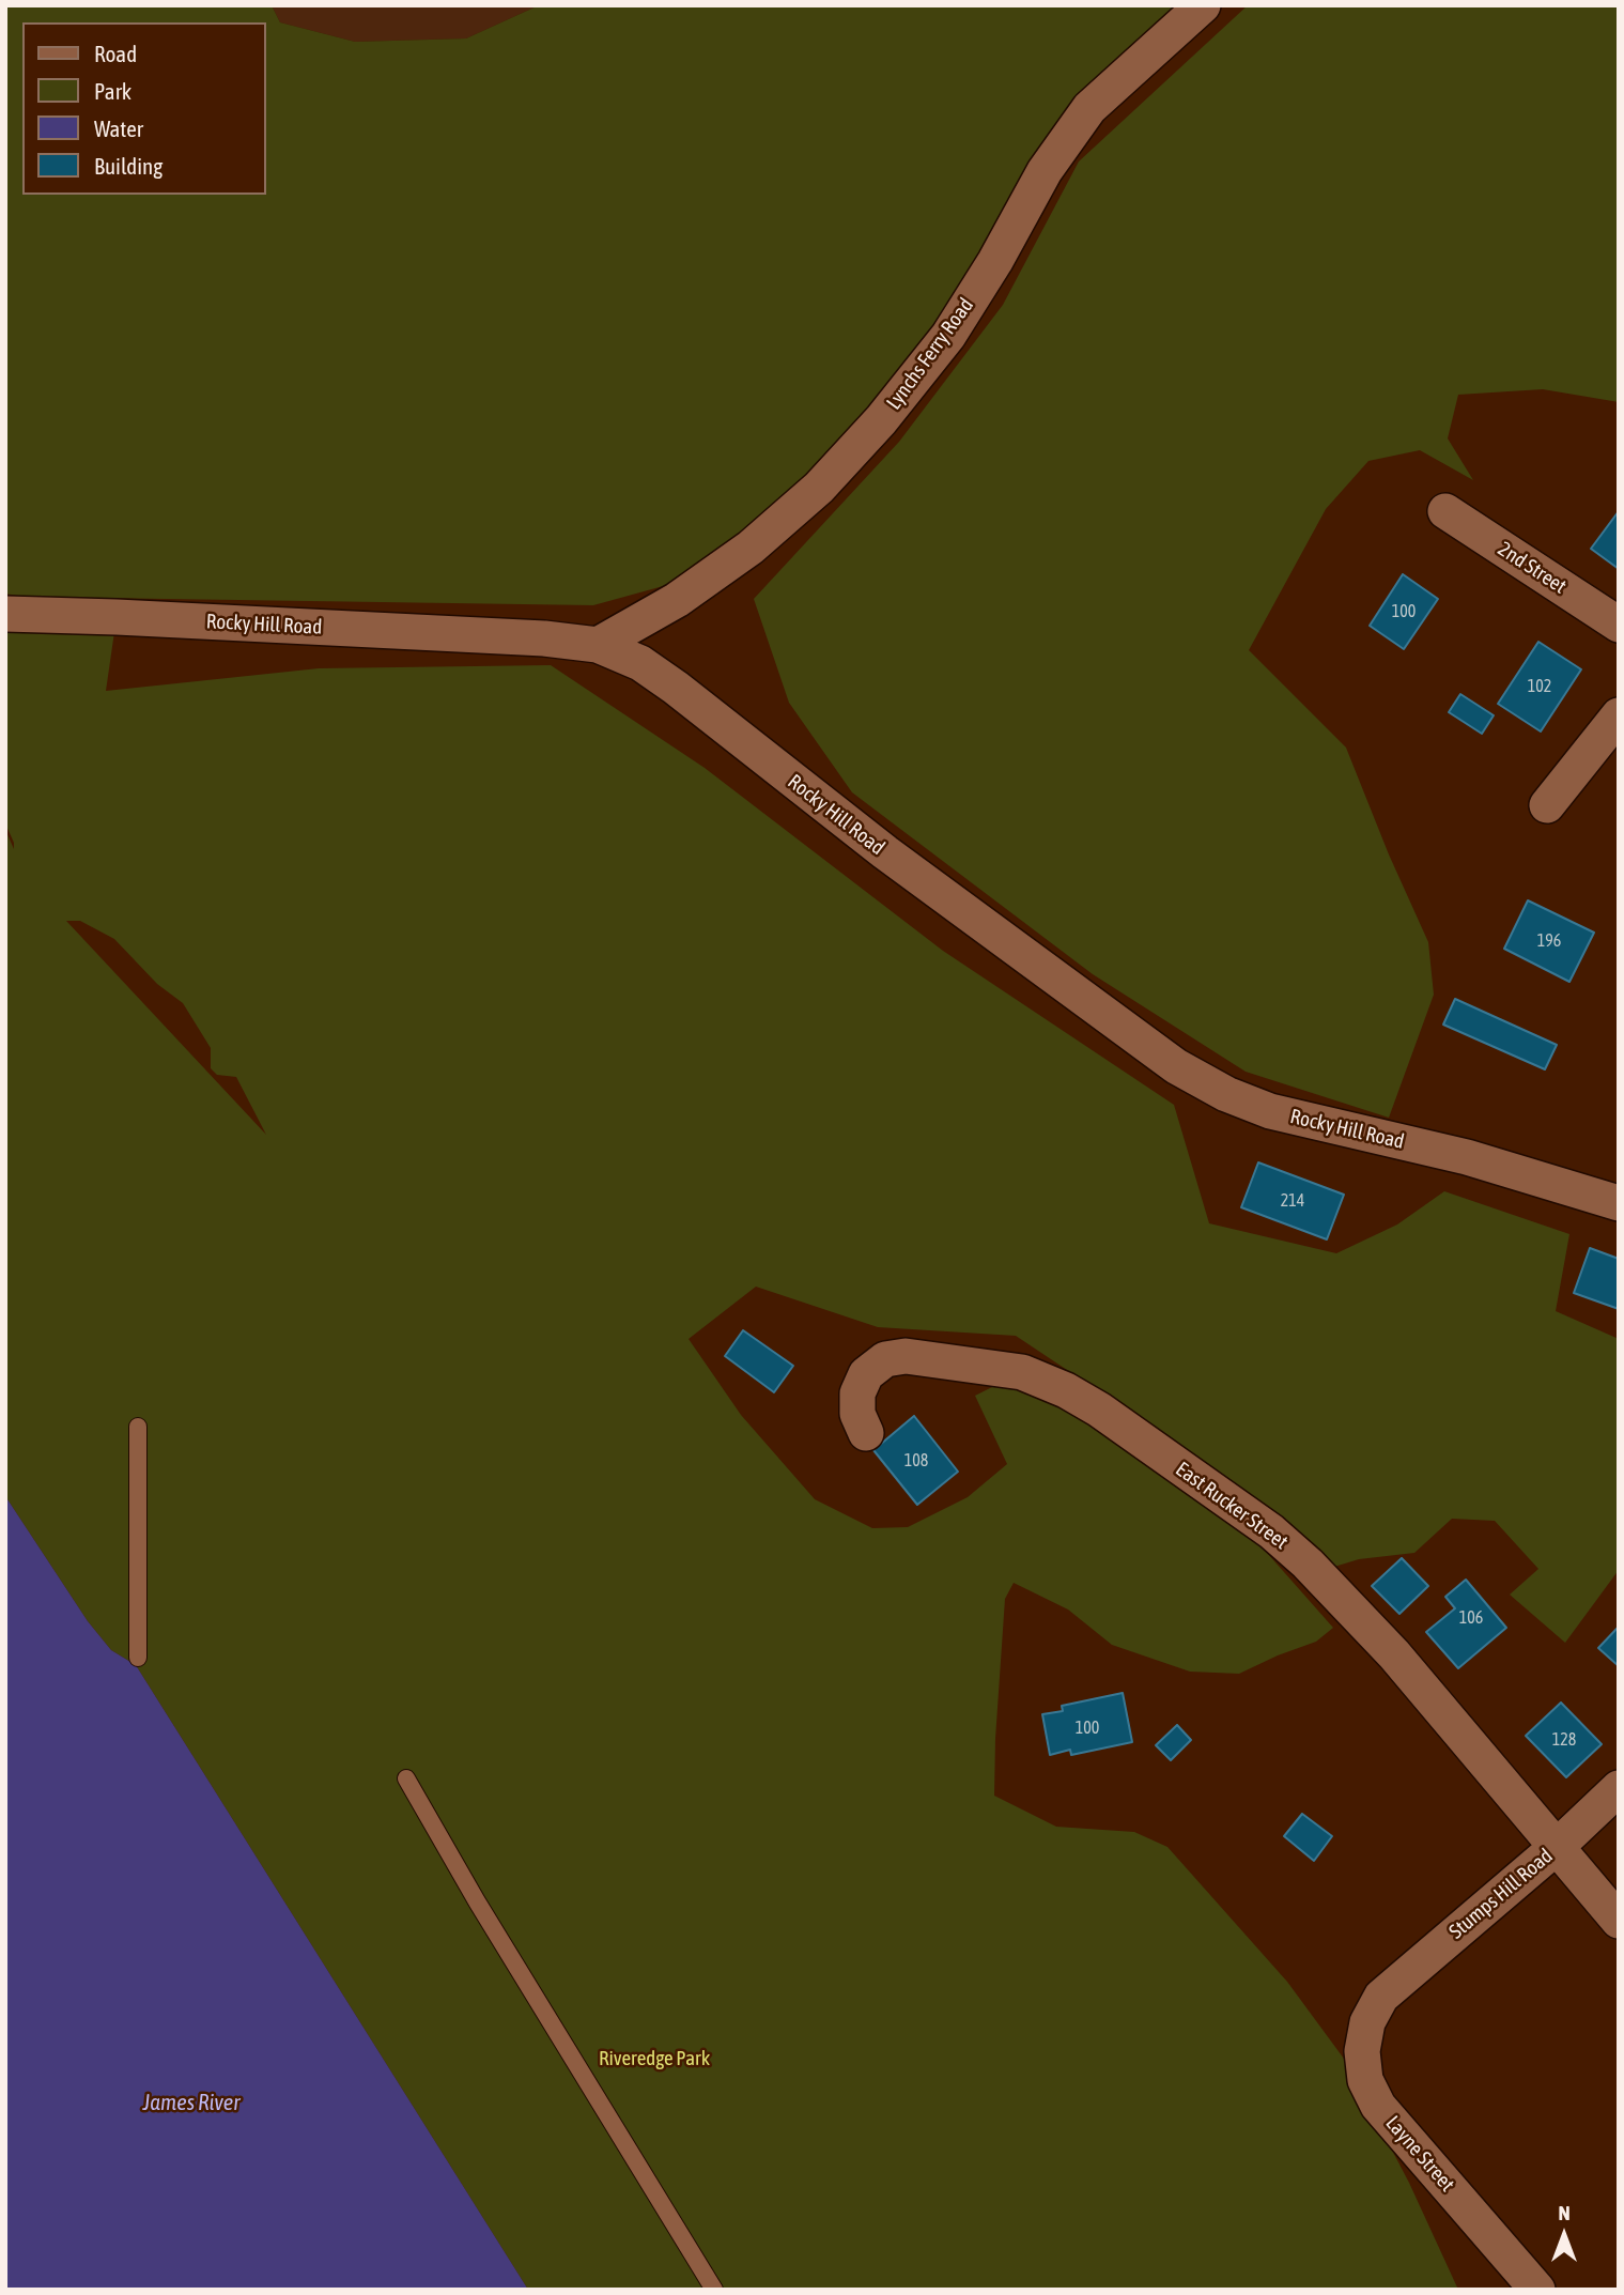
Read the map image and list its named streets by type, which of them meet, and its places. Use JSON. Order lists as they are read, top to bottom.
{
  "streets": {
    "street": [
      "Lynchs Ferry Road",
      "2nd Street",
      "Rocky Hill Road",
      "East Rucker Street",
      "Stumps Hill Road",
      "Layne Street"
    ]
  },
  "crossings": [
    ["Lynchs Ferry Road", "Rocky Hill Road"],
    ["East Rucker Street", "Stumps Hill Road"],
    ["Stumps Hill Road", "Layne Street"]
  ],
  "water": ["James River"],
  "parks": ["Riveredge Park"],
  "house_numbers": [
    "100",
    "102",
    "196",
    "214",
    "108",
    "106",
    "100",
    "128"
  ],
  "legend": [
    "Road",
    "Park",
    "Water",
    "Building"
  ],
  "north": "top"
}
